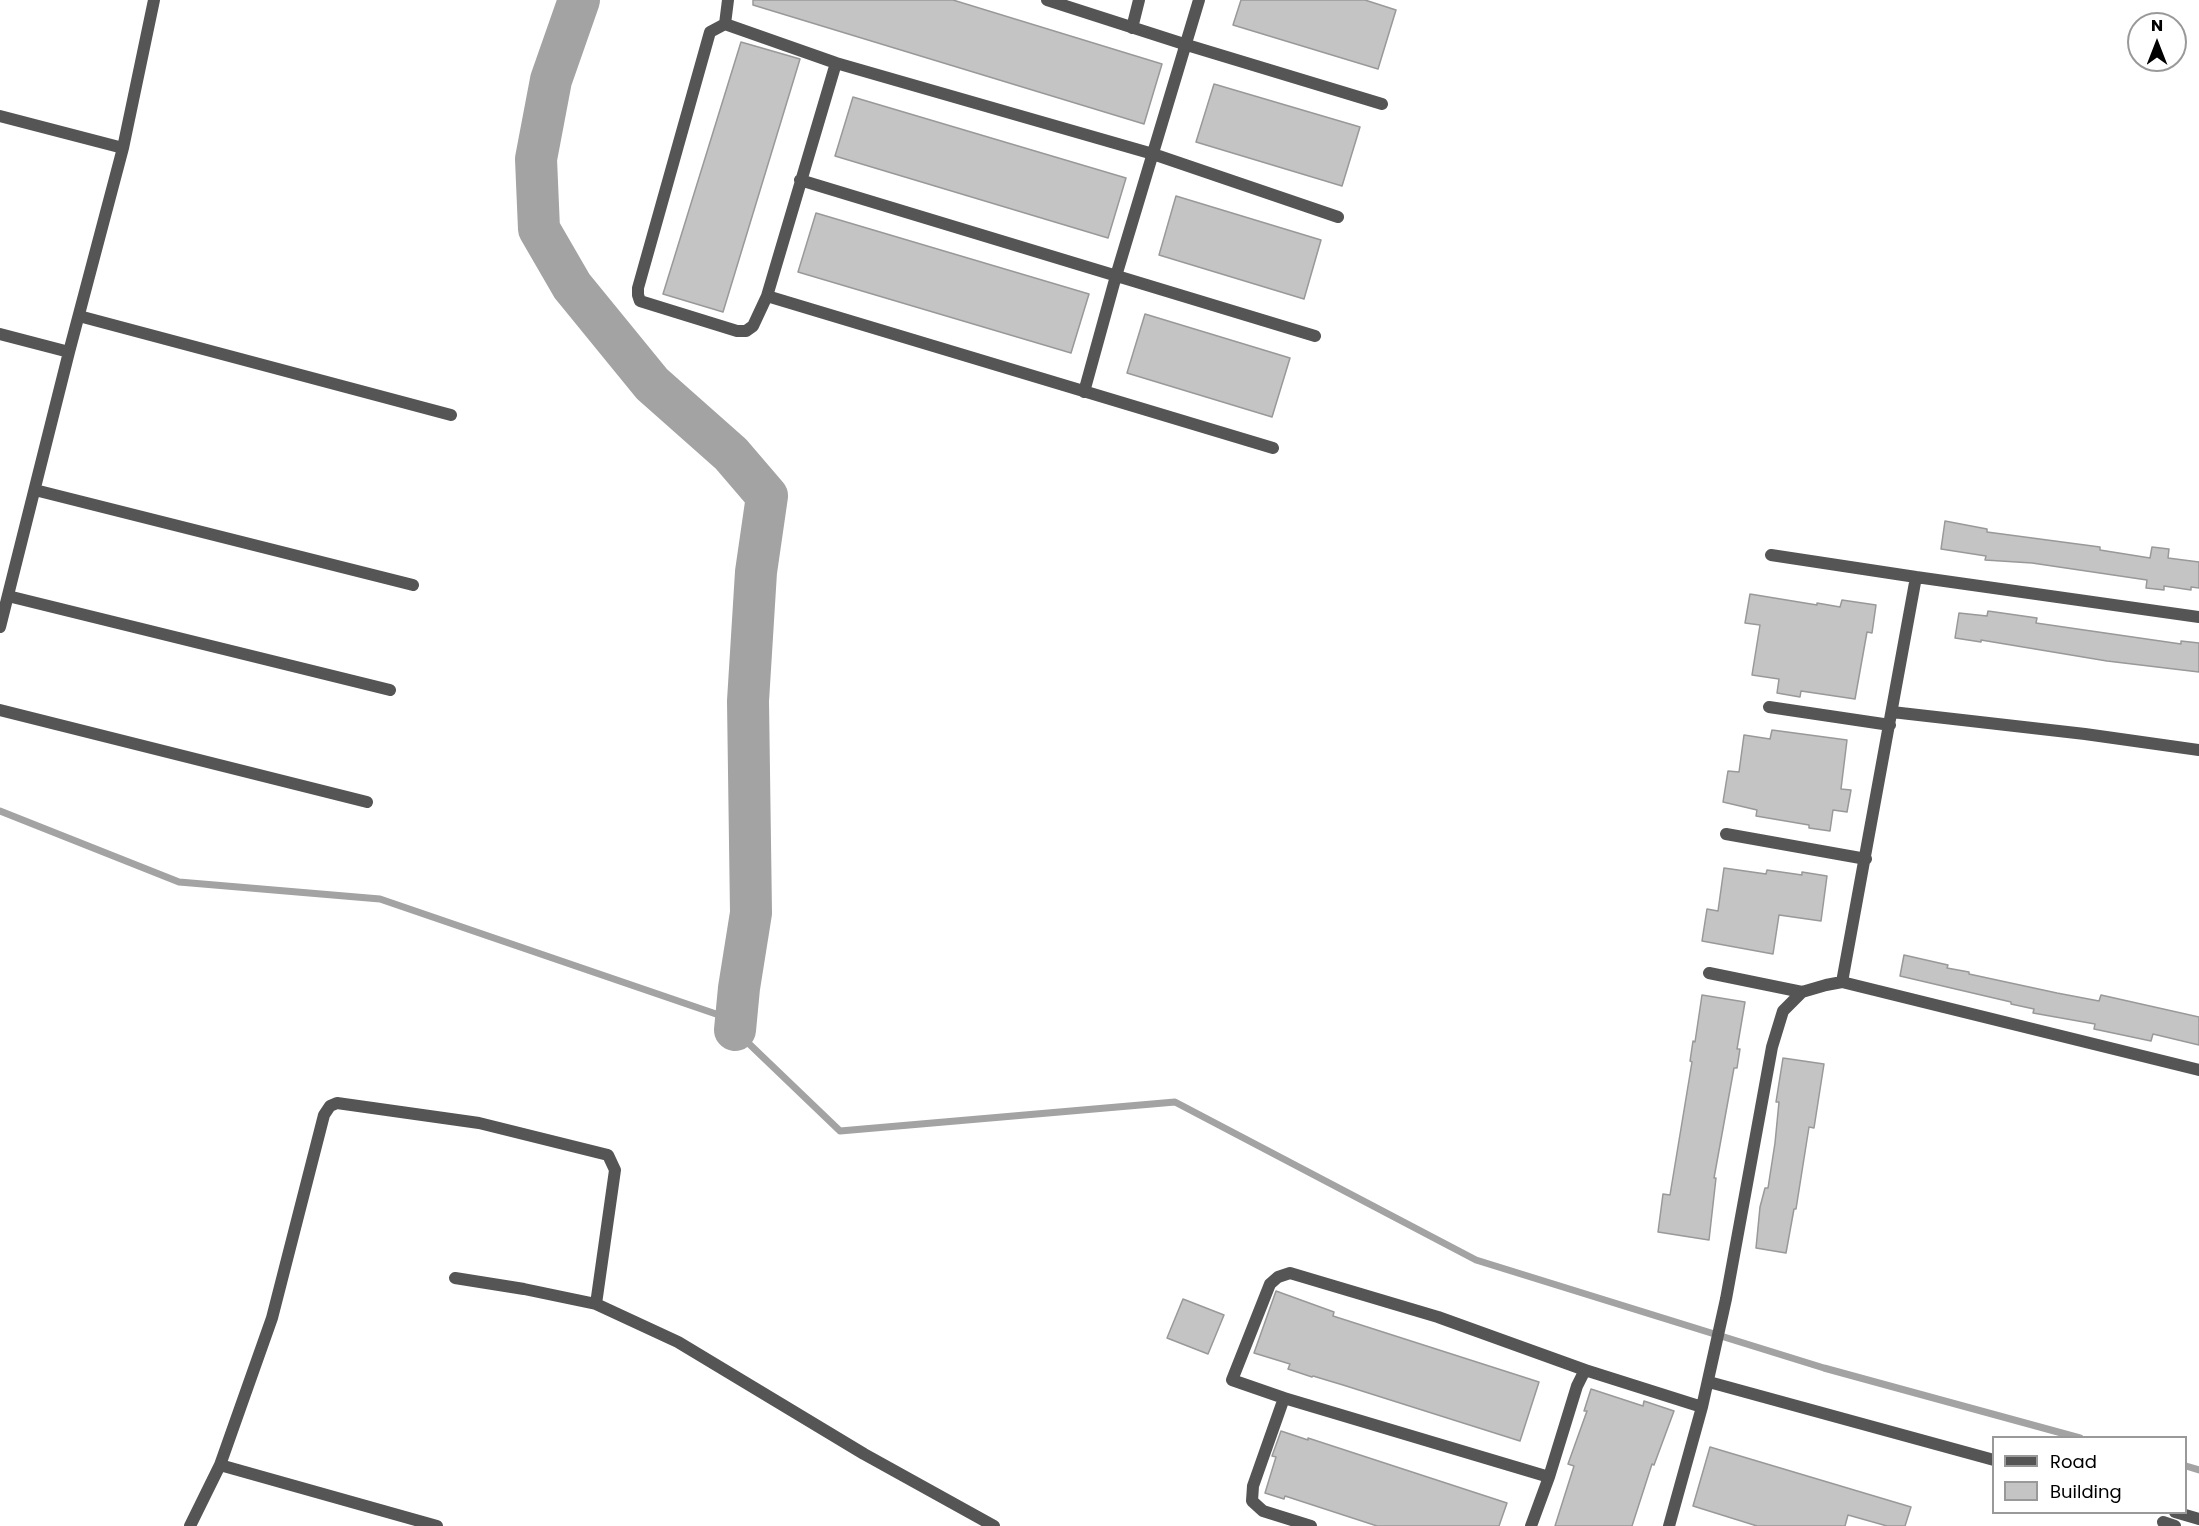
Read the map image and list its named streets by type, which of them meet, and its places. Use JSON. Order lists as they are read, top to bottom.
{
  "legend": ["Road", "Building"],
  "north": "top"
}
